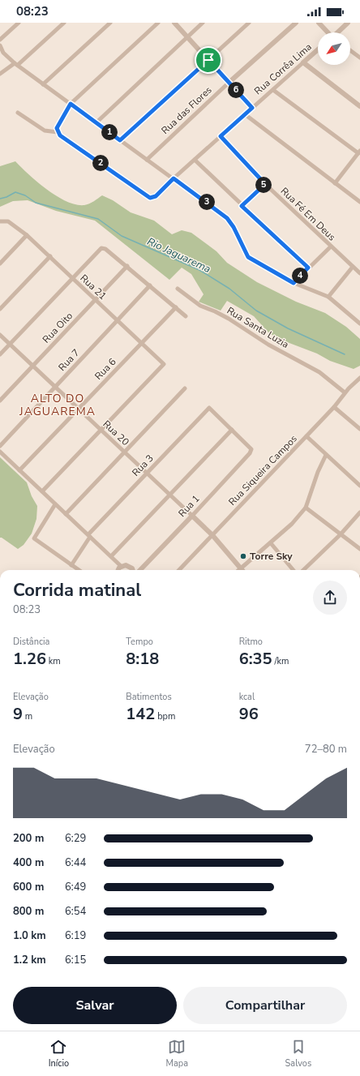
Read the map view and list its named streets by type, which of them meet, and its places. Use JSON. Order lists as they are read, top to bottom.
{
  "streets": {
    "street": [
      "Rua Corrêa Lima",
      "Rua das Flores",
      "Rua Fé Em Deus",
      "Rua 21",
      "Rua Oito",
      "Rua Santa Luzia",
      "Rua 7",
      "Rua 6",
      "Rua 20",
      "Rua 3",
      "Rua Siqueira Campos",
      "Rua 1"
    ]
  },
  "crossings": [
    ["Rua Corrêa Lima", "Rua Fé Em Deus"],
    ["Rua 21", "Rua Oito"],
    ["Rua 21", "Rua 7"],
    ["Rua 21", "Rua 6"],
    ["Rua 21", "Rua 20"],
    ["Rua Oito", "Rua 20"],
    ["Rua Santa Luzia", "Rua Siqueira Campos"],
    ["Rua 7", "Rua 20"],
    ["Rua 6", "Rua 20"],
    ["Rua 20", "Rua 3"],
    ["Rua 20", "Rua 1"],
    ["Rua 3", "Rua 1"]
  ],
  "districts": ["ALTO DO JAGUAREMA"],
  "water": ["Rio Jaguarema"],
  "places": ["Torre Sky"],
  "north": "bottom left",
  "page": {
    "status": "08:23",
    "pins": [
      "6",
      "1",
      "2",
      "5",
      "3",
      "4"
    ],
    "heading": ["Corrida matinal", "08:23"],
    "stats": [
      ["Distância", "1.26 km"],
      ["Tempo", "8:18"],
      ["Ritmo", "6:35 /km"],
      ["Elevação", "9 m"],
      ["Batimentos", "142 bpm"],
      ["kcal", "96"]
    ],
    "chart": ["Elevação", "72–80 m"],
    "list": [
      {
        "name": "200 m",
        "note": "6:29"
      },
      {
        "name": "400 m",
        "note": "6:44"
      },
      {
        "name": "600 m",
        "note": "6:49"
      },
      {
        "name": "800 m",
        "note": "6:54"
      },
      {
        "name": "1.0 km",
        "note": "6:19"
      },
      {
        "name": "1.2 km",
        "note": "6:15"
      }
    ],
    "buttons": ["Salvar", "Compartilhar"],
    "tabs": ["Início", "Mapa", "Salvos"]
  }
}
